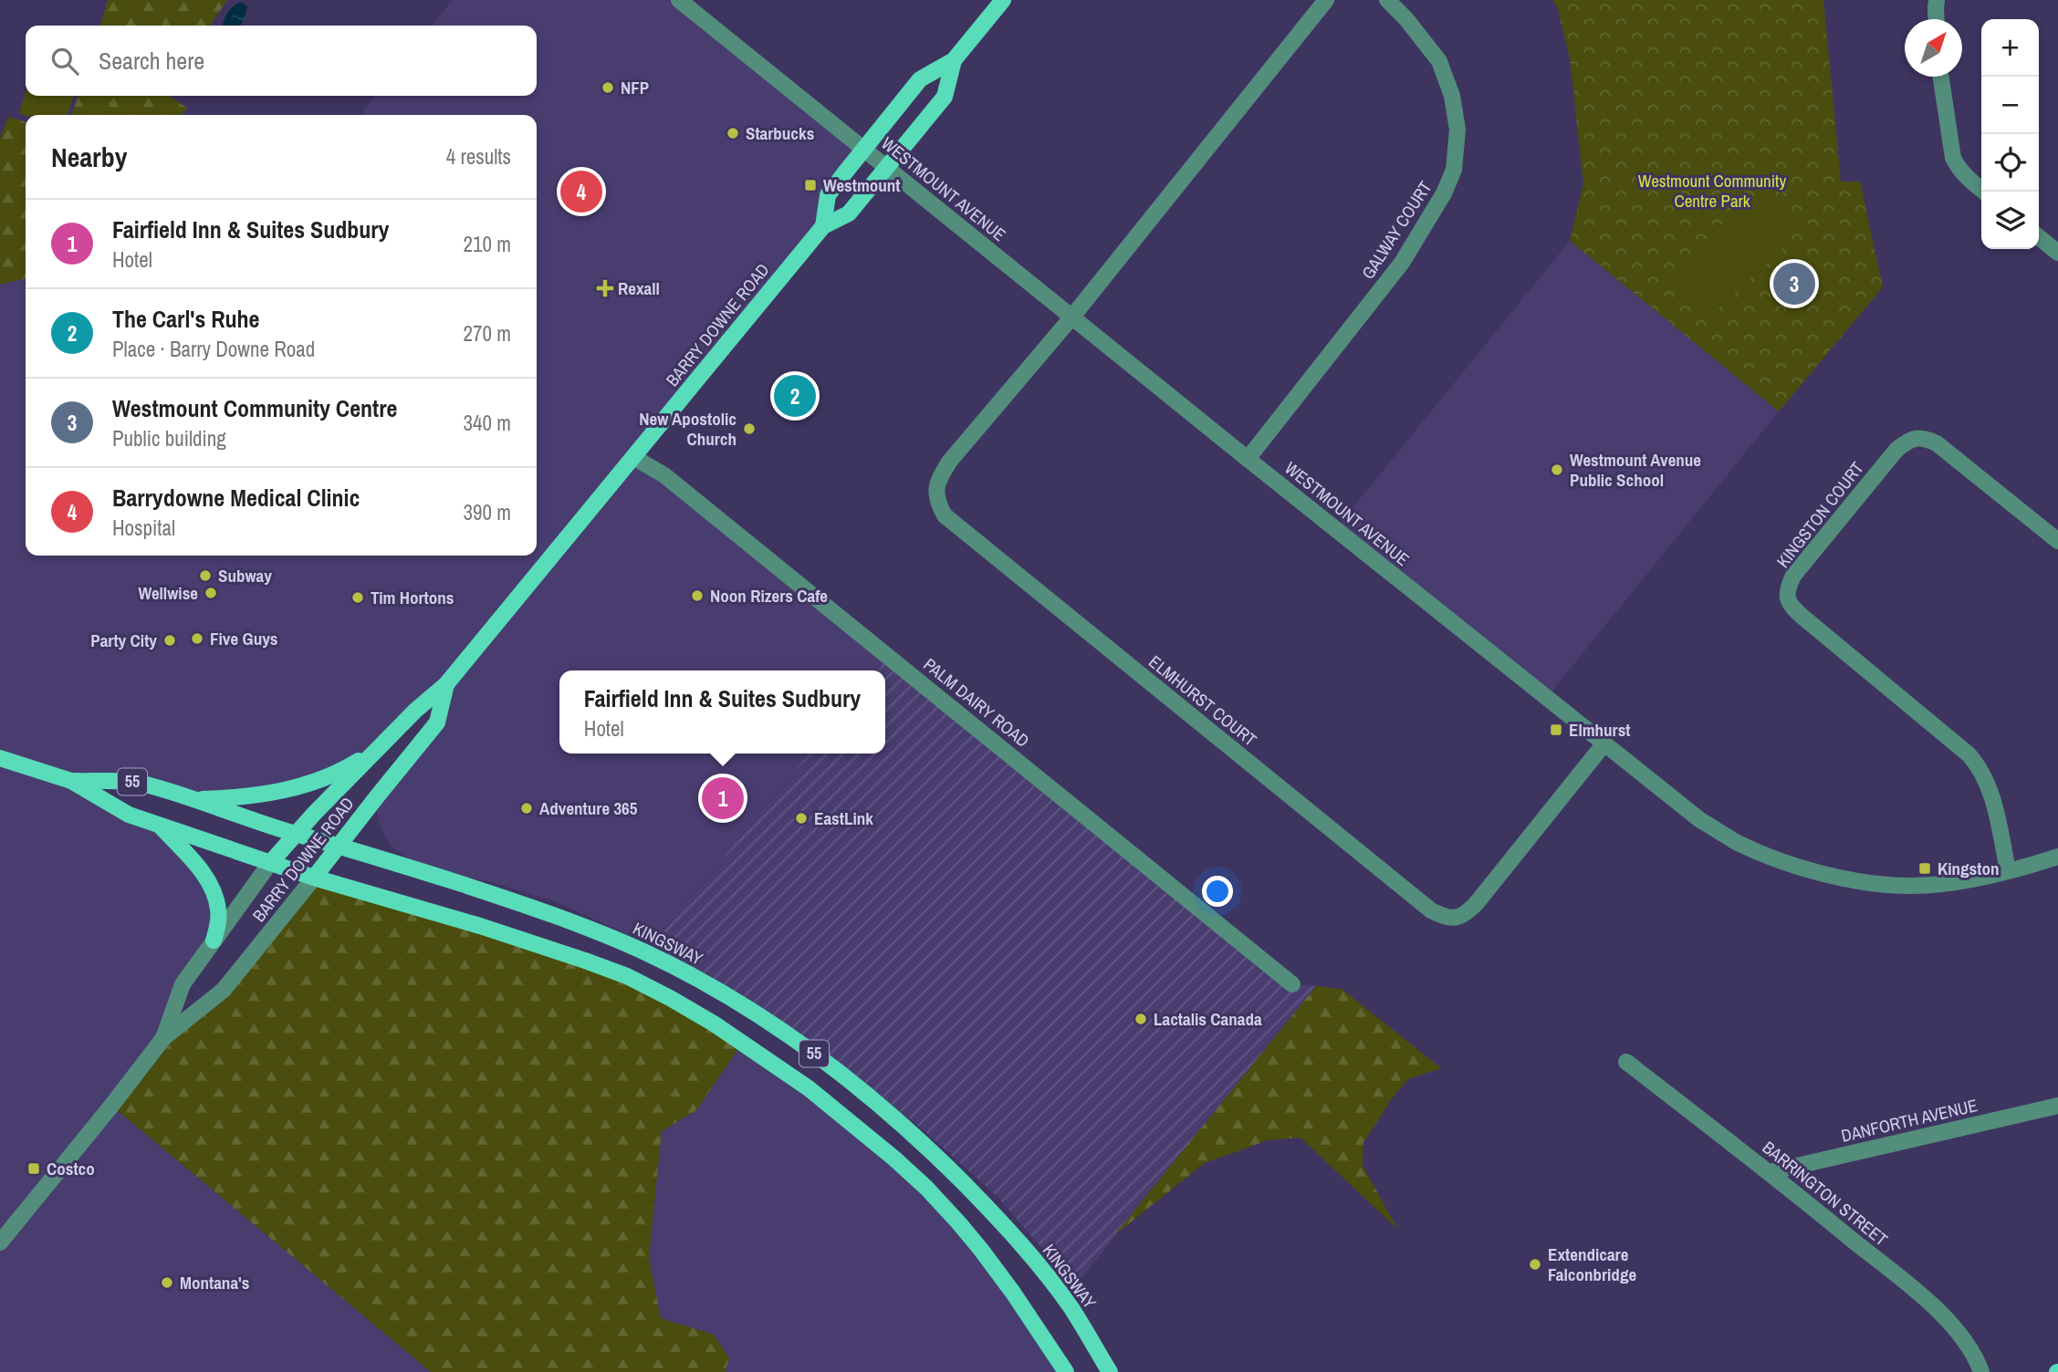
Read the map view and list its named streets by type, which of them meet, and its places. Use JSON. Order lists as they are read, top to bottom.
{
  "streets": {
    "main road": ["BARRY DOWNE ROAD", "55", "KINGSWAY"],
    "street": [
      "WESTMOUNT AVENUE",
      "GALWAY COURT",
      "KINGSTON COURT",
      "ELMHURST COURT",
      "PALM DAIRY ROAD",
      "DANFORTH AVENUE",
      "BARRINGTON STREET"
    ]
  },
  "crossings": [
    ["WESTMOUNT AVENUE", "GALWAY COURT"],
    ["WESTMOUNT AVENUE", "BARRY DOWNE ROAD"],
    ["WESTMOUNT AVENUE", "KINGSTON COURT"],
    ["WESTMOUNT AVENUE", "ELMHURST COURT"],
    ["BARRY DOWNE ROAD", "PALM DAIRY ROAD"],
    ["BARRY DOWNE ROAD", "KINGSWAY"],
    ["DANFORTH AVENUE", "BARRINGTON STREET"]
  ],
  "parks": ["Westmount Community Centre Park"],
  "places": {
    "other": [
      "NFP",
      "Starbucks",
      "New Apostolic Church",
      "Westmount Avenue Public School",
      "Subway",
      "Wellwise",
      "Noon Rizers Cafe",
      "Tim Hortons",
      "Five Guys",
      "Party City",
      "Adventure 365",
      "EastLink",
      "Lactalis Canada",
      "Extendicare Falconbridge",
      "Montana's"
    ],
    "transit": [
      "Westmount",
      "Elmhurst",
      "Kingston",
      "Costco"
    ],
    "health": ["Rexall"]
  },
  "north": "top right",
  "page": {
    "map_buttons": ["+", "−"],
    "search": "Search here",
    "heading": ["Nearby", "4 results"],
    "pins": [
      "4",
      "3",
      "2",
      "1"
    ],
    "list": [
      {
        "mark": "1",
        "name": "Fairfield Inn & Suites Sudbury",
        "note": "Hotel",
        "value": "210 m"
      },
      {
        "mark": "2",
        "name": "The Carl's Ruhe",
        "note": "Place · Barry Downe Road",
        "value": "270 m"
      },
      {
        "mark": "3",
        "name": "Westmount Community Centre",
        "note": "Public building",
        "value": "340 m"
      },
      {
        "mark": "4",
        "name": "Barrydowne Medical Clinic",
        "note": "Hospital",
        "value": "390 m"
      }
    ],
    "popup": ["Fairfield Inn & Suites Sudbury", "Hotel"]
  }
}
